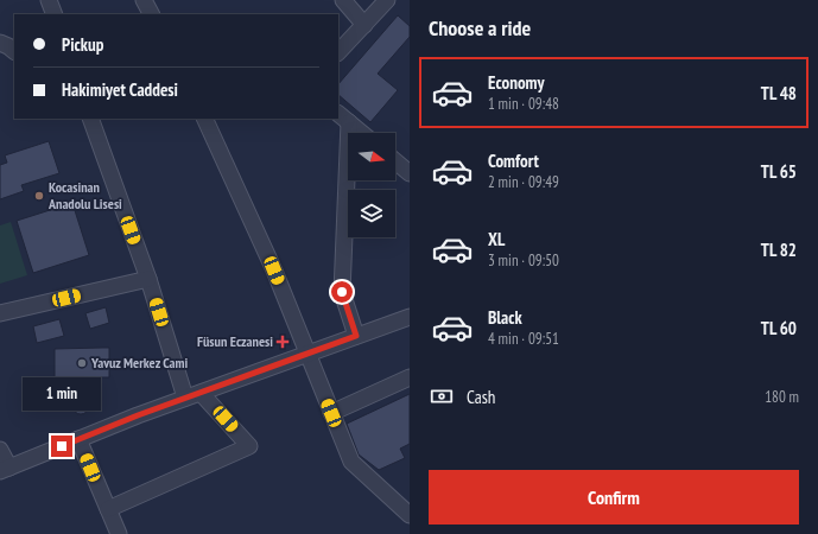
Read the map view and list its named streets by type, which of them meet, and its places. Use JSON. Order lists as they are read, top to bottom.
{
  "places": {
    "other": ["Kocasinan Anadolu Lisesi", "Yavuz Merkez Cami"],
    "health": ["Füsun Eczanesi"]
  },
  "north": "right",
  "page": {
    "heading": "Choose a ride",
    "banner": ["Pickup", "Hakimiyet Caddesi"],
    "list": [
      {
        "name": "Economy",
        "note": "1 min · 09:48",
        "value": "TL 48"
      },
      {
        "name": "Comfort",
        "note": "2 min · 09:49",
        "value": "TL 65"
      },
      {
        "name": "XL",
        "note": "3 min · 09:50",
        "value": "TL 82"
      },
      {
        "name": "Black",
        "note": "4 min · 09:51",
        "value": "TL 60"
      }
    ],
    "pay": ["Cash", "180 m"],
    "bubble": "1 min",
    "buttons": "Confirm"
  }
}
